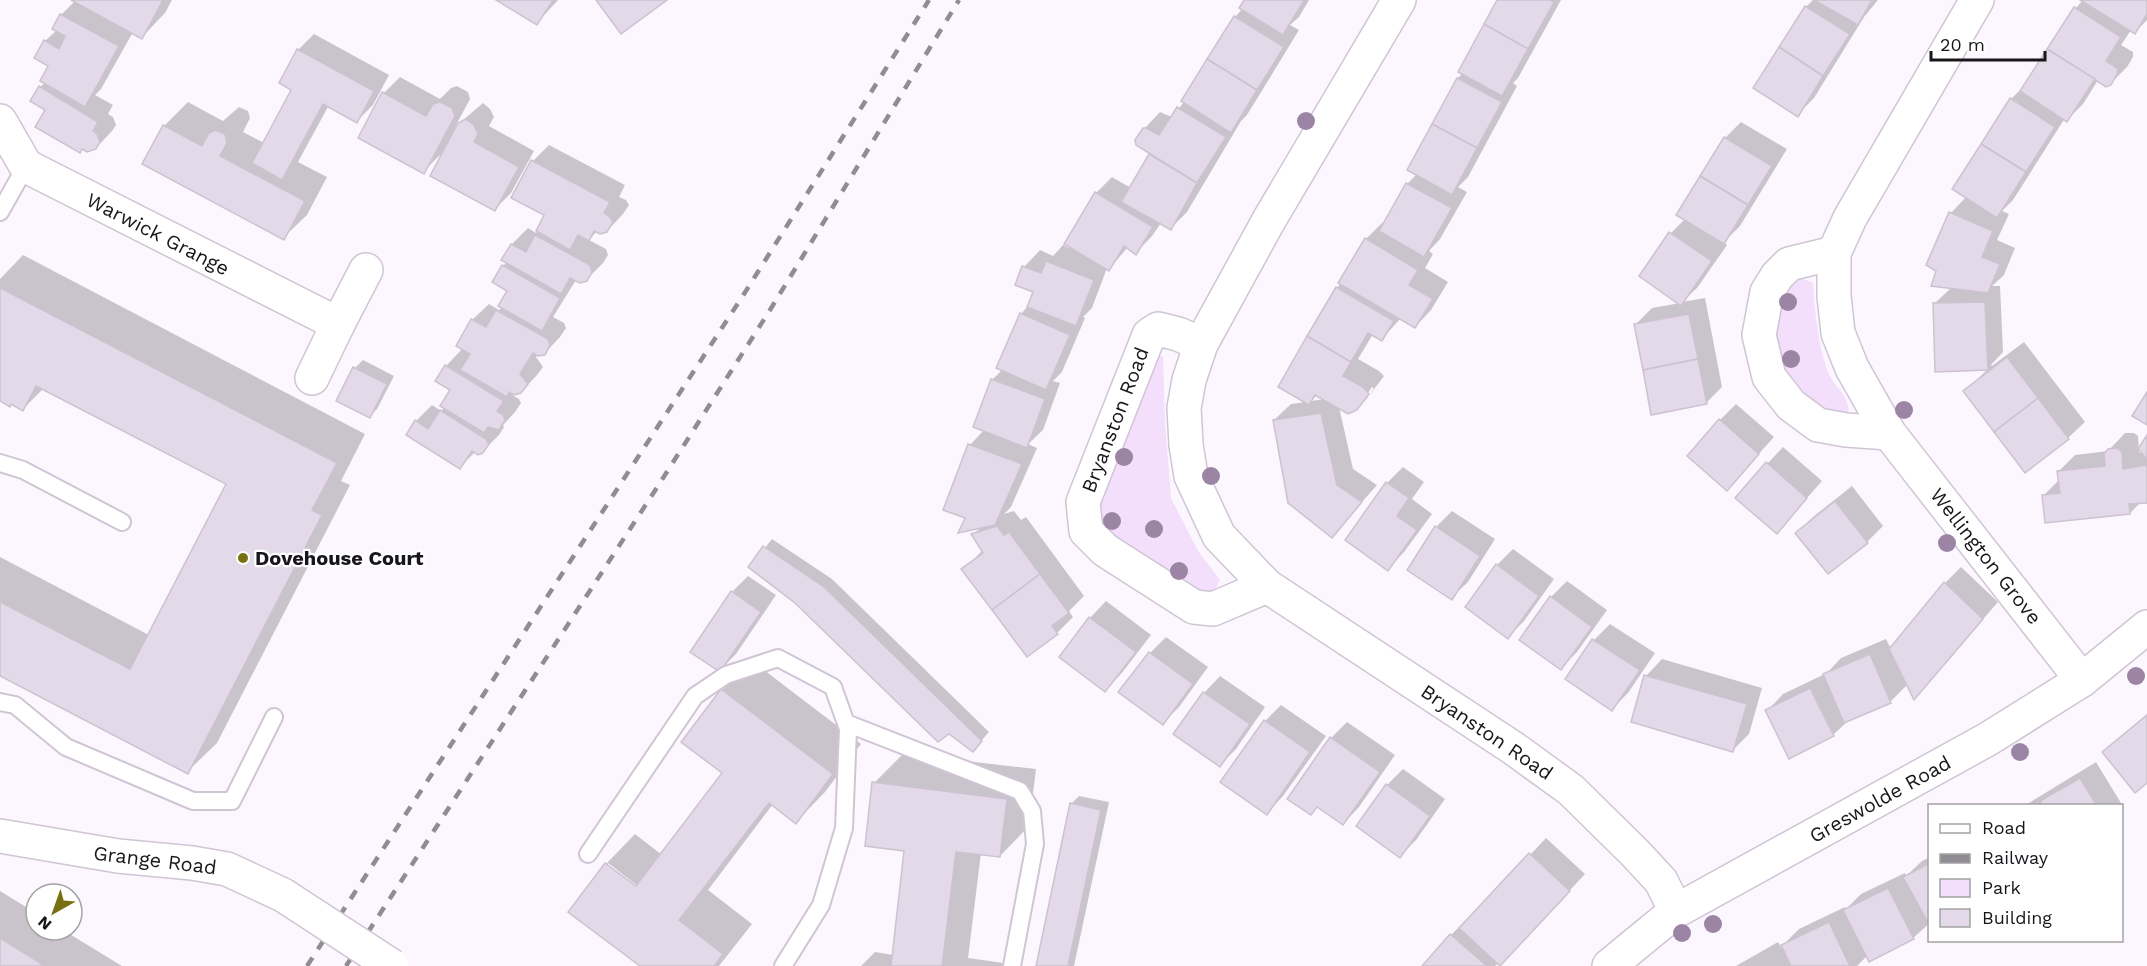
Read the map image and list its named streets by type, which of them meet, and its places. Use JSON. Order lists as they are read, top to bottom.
{
  "streets": {
    "street": [
      "Warwick Grange",
      "Bryanston Road",
      "Wellington Grove",
      "Greswolde Road",
      "Grange Road"
    ]
  },
  "crossings": [
    ["Bryanston Road", "Greswolde Road"],
    ["Wellington Grove", "Greswolde Road"]
  ],
  "places": ["Dovehouse Court"],
  "legend": [
    "Road",
    "Railway",
    "Park",
    "Building"
  ],
  "scale_bar": "20 m",
  "north": "bottom left"
}
